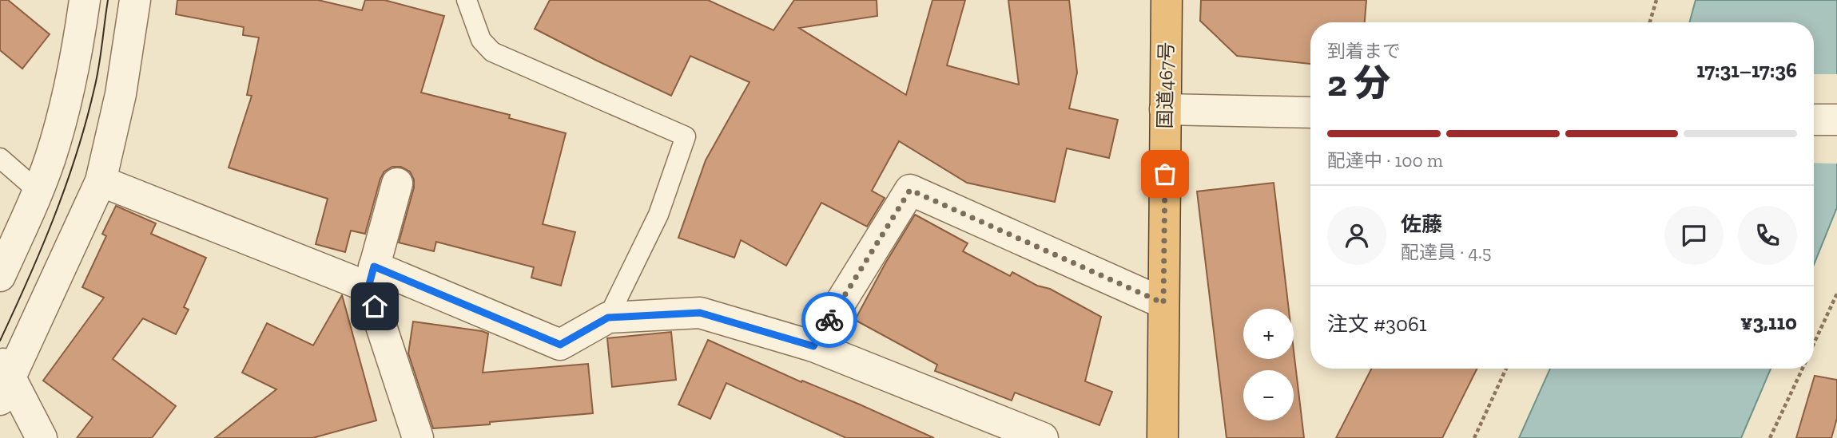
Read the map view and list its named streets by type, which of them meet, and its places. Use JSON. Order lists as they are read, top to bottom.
{
  "streets": {
    "highway": ["国道467号"]
  },
  "page": {
    "heading": ["2 分", "到着まで", "17:31–17:36"],
    "panel": [
      "佐藤",
      "配達員 · 4.5",
      "注文 #3061",
      "¥3,110"
    ],
    "bar": "配達中 · 100 m",
    "map_buttons": ["+", "−"]
  }
}
